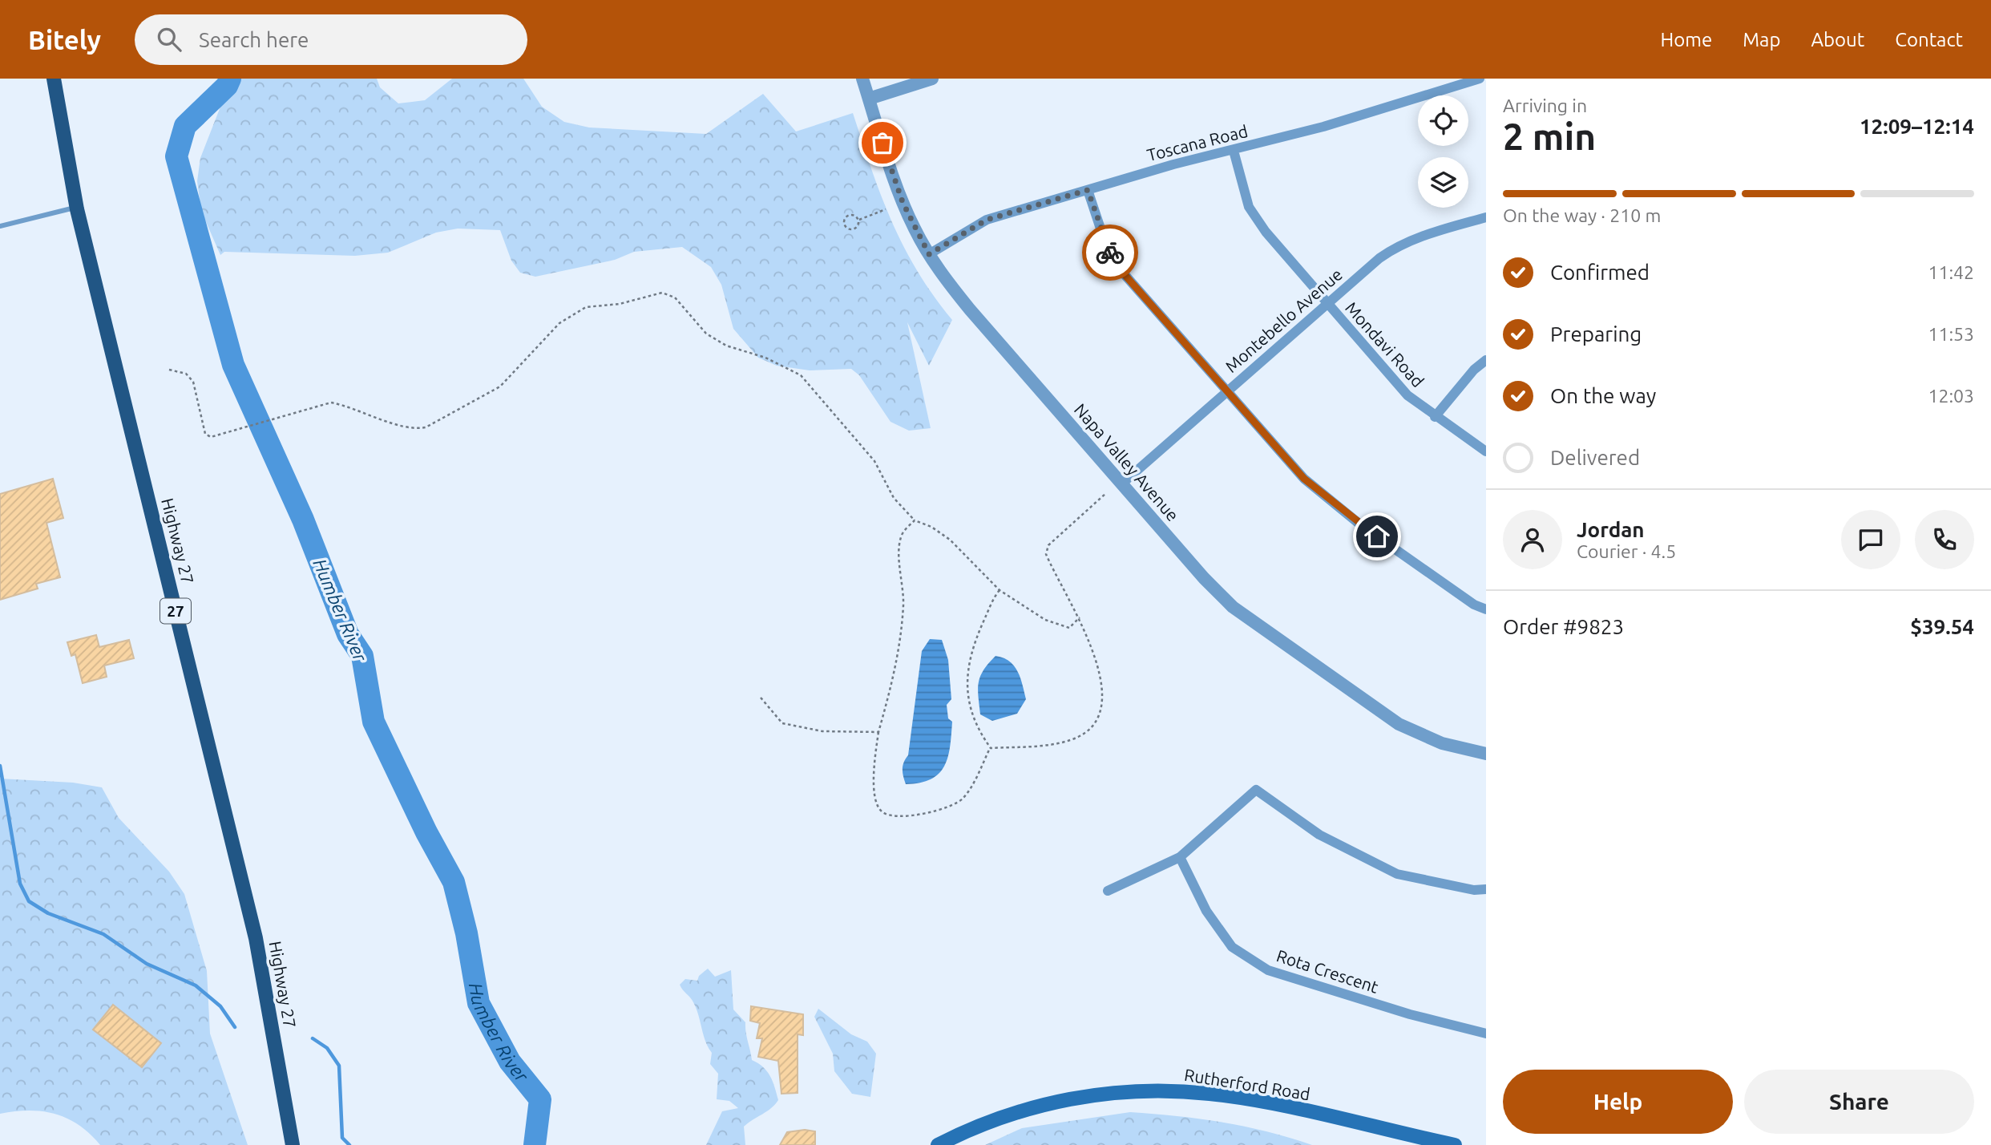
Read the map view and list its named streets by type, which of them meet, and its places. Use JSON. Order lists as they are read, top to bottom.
{
  "streets": {
    "main road": ["Highway 27", "27", "Rutherford Road"],
    "street": [
      "Toscana Road",
      "Montebello Avenue",
      "Mondavi Road",
      "Napa Valley Avenue",
      "Rota Crescent"
    ]
  },
  "crossings": [
    ["Toscana Road", "Mondavi Road"],
    ["Toscana Road", "Napa Valley Avenue"],
    ["Montebello Avenue", "Mondavi Road"],
    ["Montebello Avenue", "Napa Valley Avenue"]
  ],
  "water": ["Humber River"],
  "page": {
    "header": "Bitely",
    "search": "Search here",
    "nav": [
      "Home",
      "Map",
      "About",
      "Contact"
    ],
    "heading": ["2 min", "Arriving in", "12:09–12:14"],
    "panel": [
      "Jordan",
      "Courier · 4.5",
      "Order #9823",
      "$39.54"
    ],
    "bar": "On the way · 210 m",
    "list": [
      ["Confirmed", "11:42"],
      ["Preparing", "11:53"],
      ["On the way", "12:03"],
      "Delivered"
    ],
    "buttons": ["Help", "Share"]
  }
}
